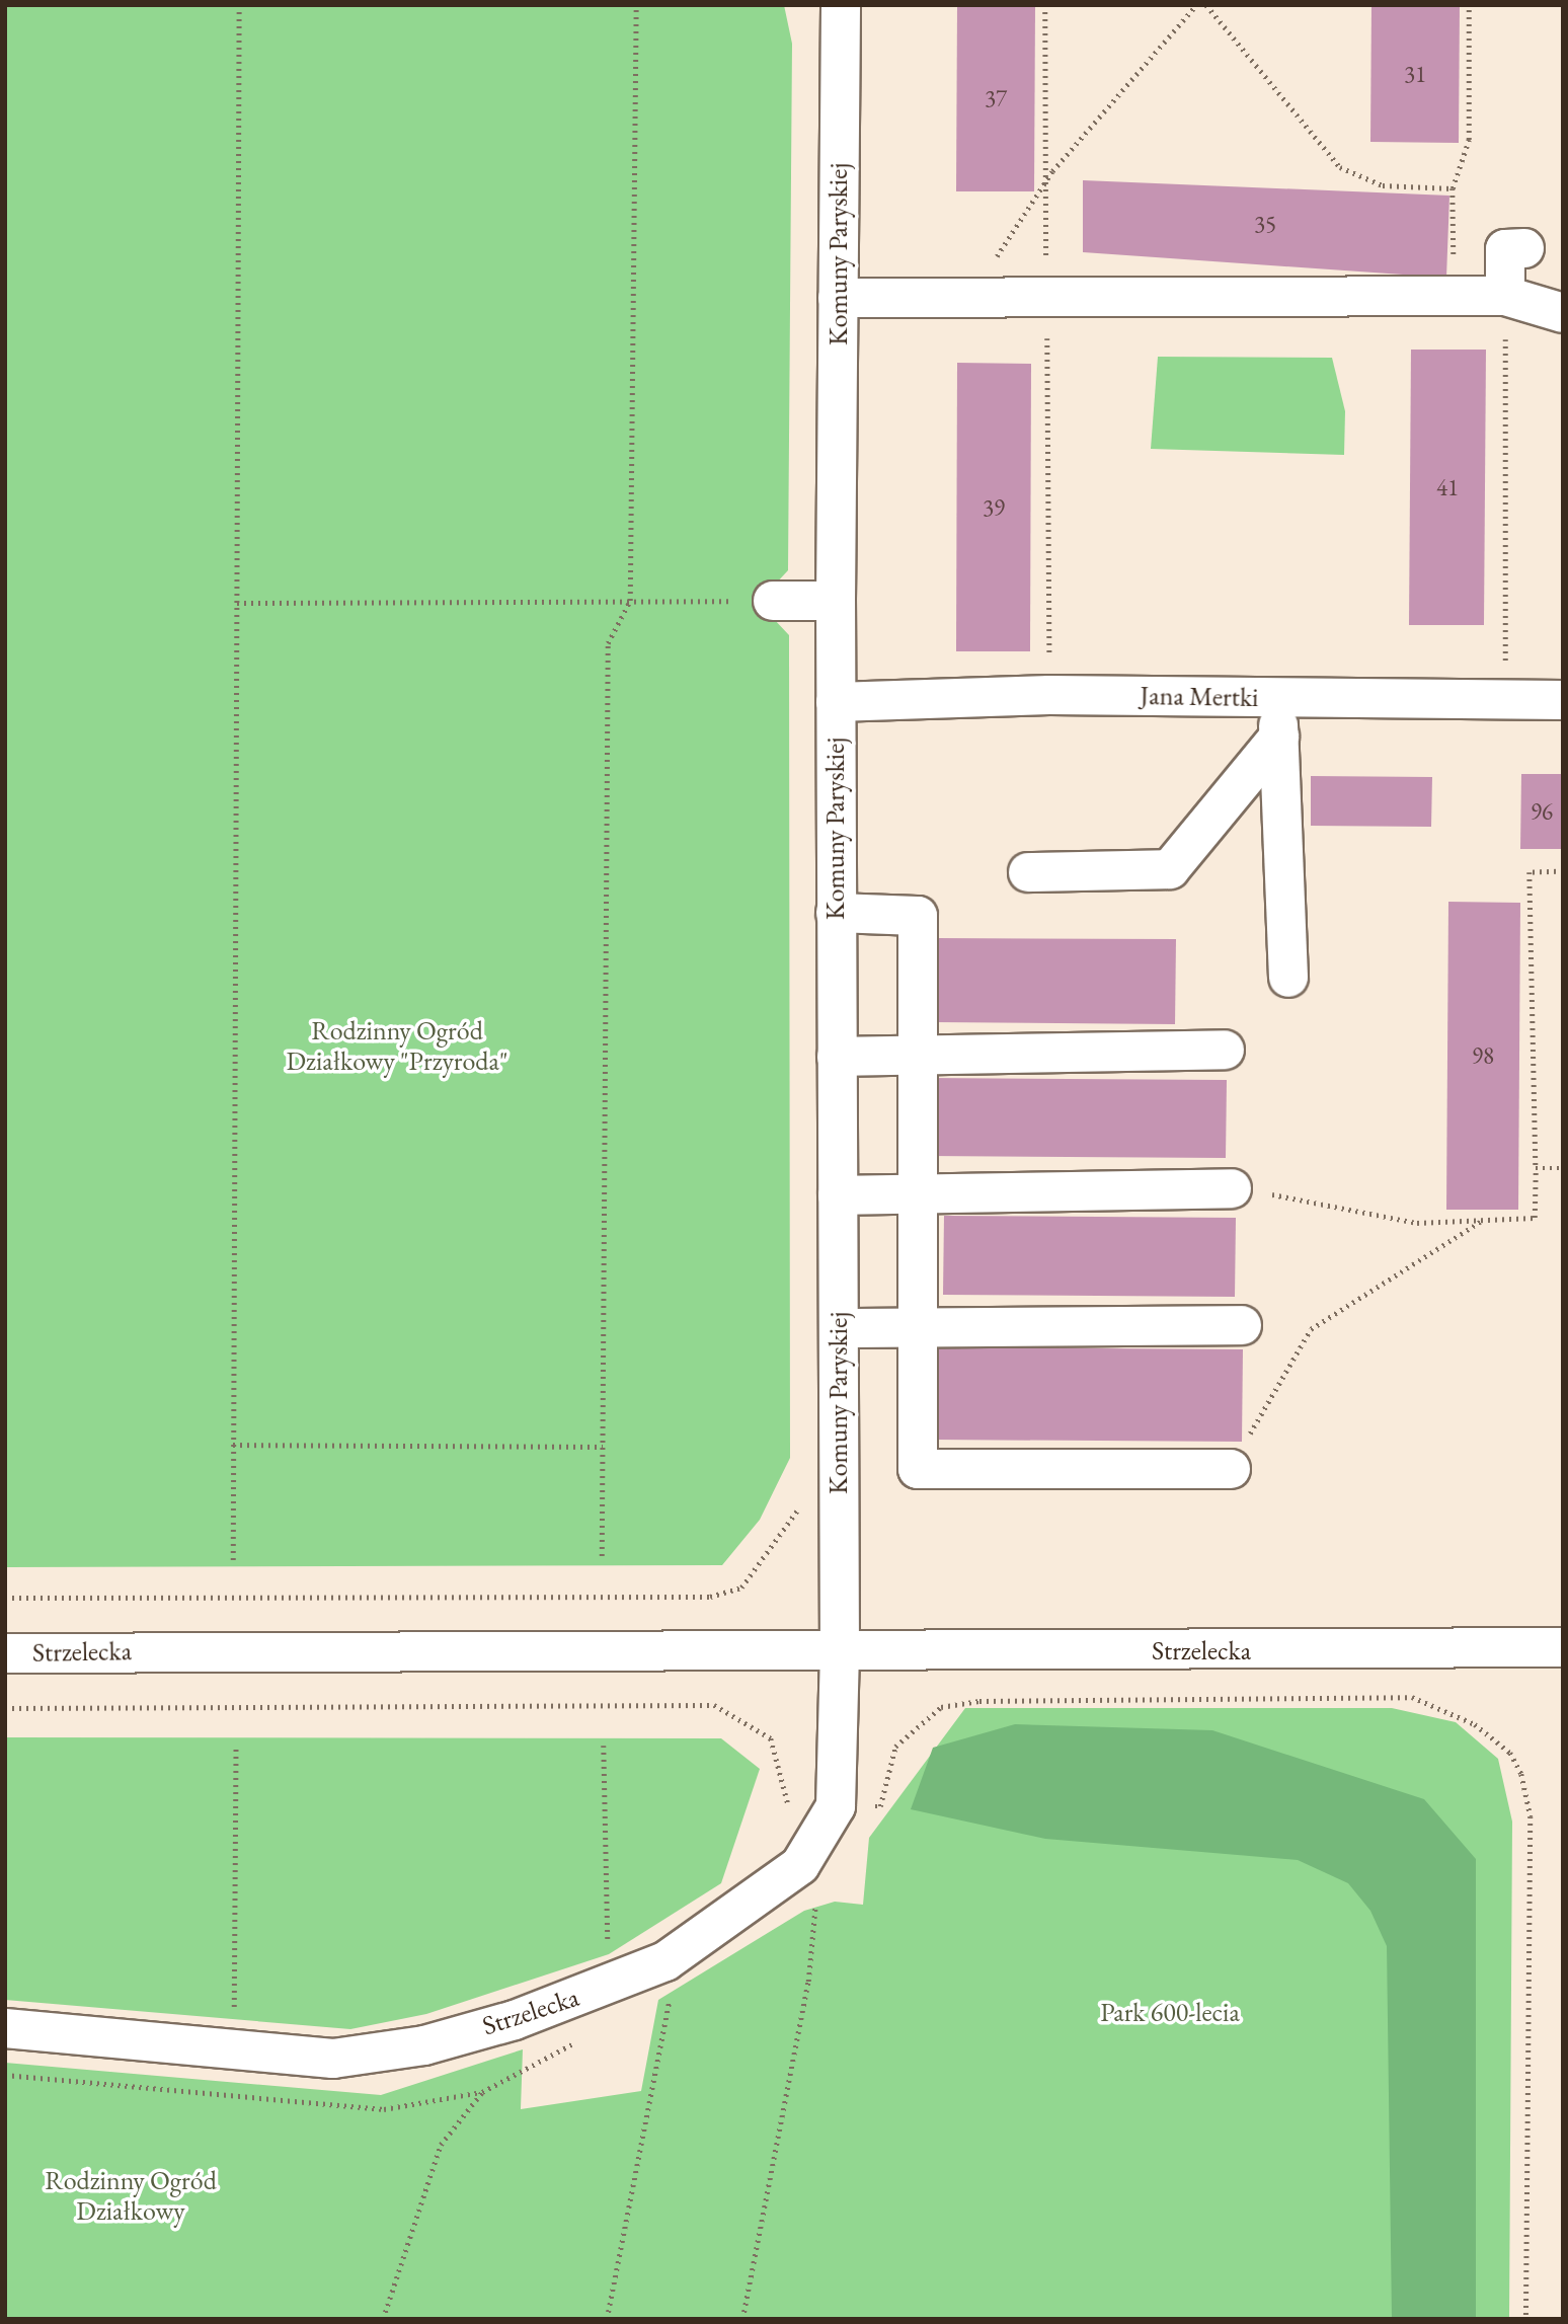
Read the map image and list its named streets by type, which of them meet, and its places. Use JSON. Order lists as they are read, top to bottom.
{
  "streets": {
    "street": ["Komuny Paryskiej", "Jana Mertki", "Strzelecka"]
  },
  "crossings": [
    ["Komuny Paryskiej", "Jana Mertki"],
    ["Komuny Paryskiej", "Strzelecka"]
  ],
  "parks": ["Rodzinny Ogród Działkowy \"Przyroda\"", "Park 600-lecia", "Rodzinny Ogród Działkowy"],
  "house_numbers": [
    "31",
    "37",
    "35",
    "41",
    "39",
    "96",
    "98"
  ]
}
